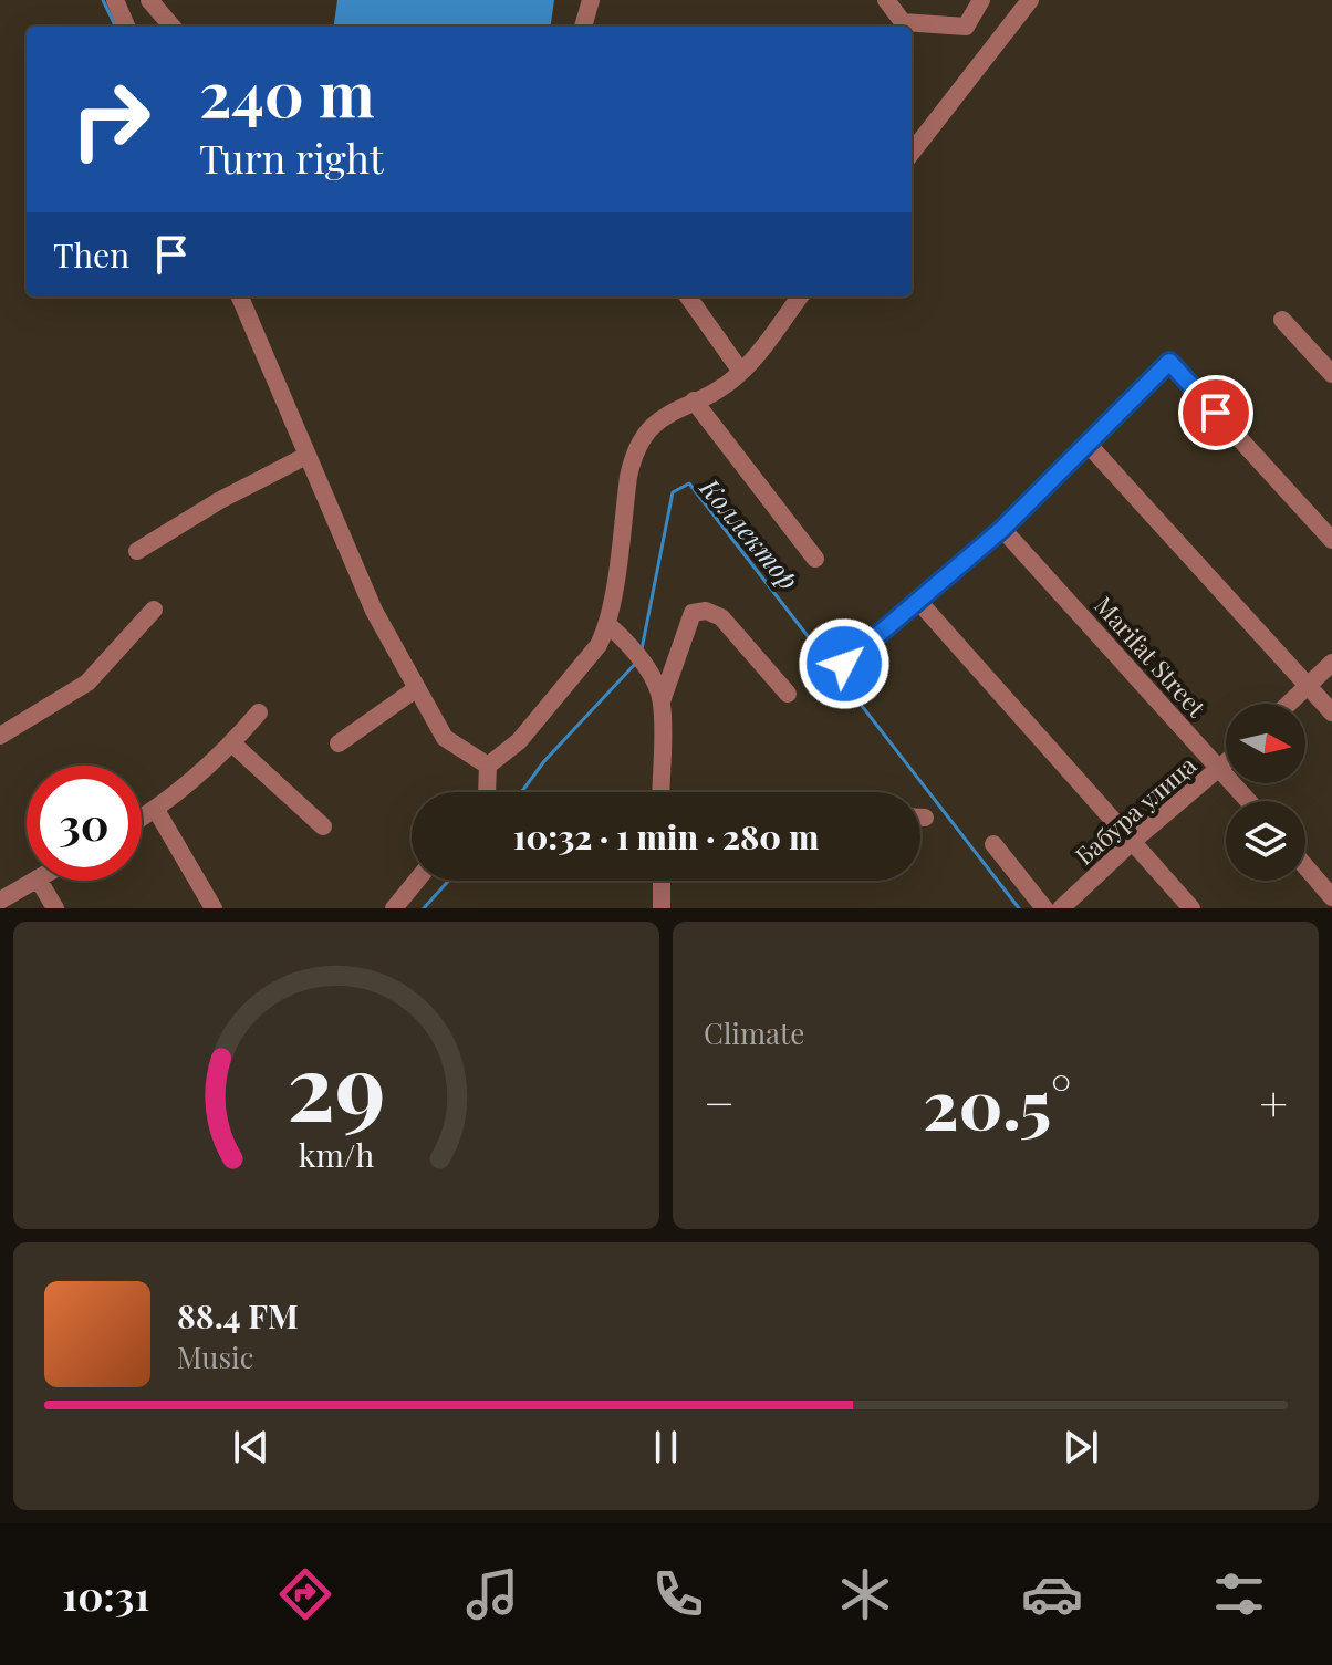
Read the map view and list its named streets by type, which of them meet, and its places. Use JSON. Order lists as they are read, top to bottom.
{
  "streets": {
    "street": ["Marifat Street", "Бабура улица"]
  },
  "crossings": [
    ["Marifat Street", "Бабура улица"]
  ],
  "water": ["Коллектор"],
  "north": "right",
  "page": {
    "turn": ["240 m", "Turn right"],
    "then": "Then",
    "limit": "30",
    "trip": "10:32 · 1 min · 280 m",
    "tile": "Climate",
    "heat": ["−", "20.5°", "+"],
    "song": ["88.4 FM", "Music"],
    "tabs": "10:31",
    "gauge": ["29", "km/h"]
  }
}
